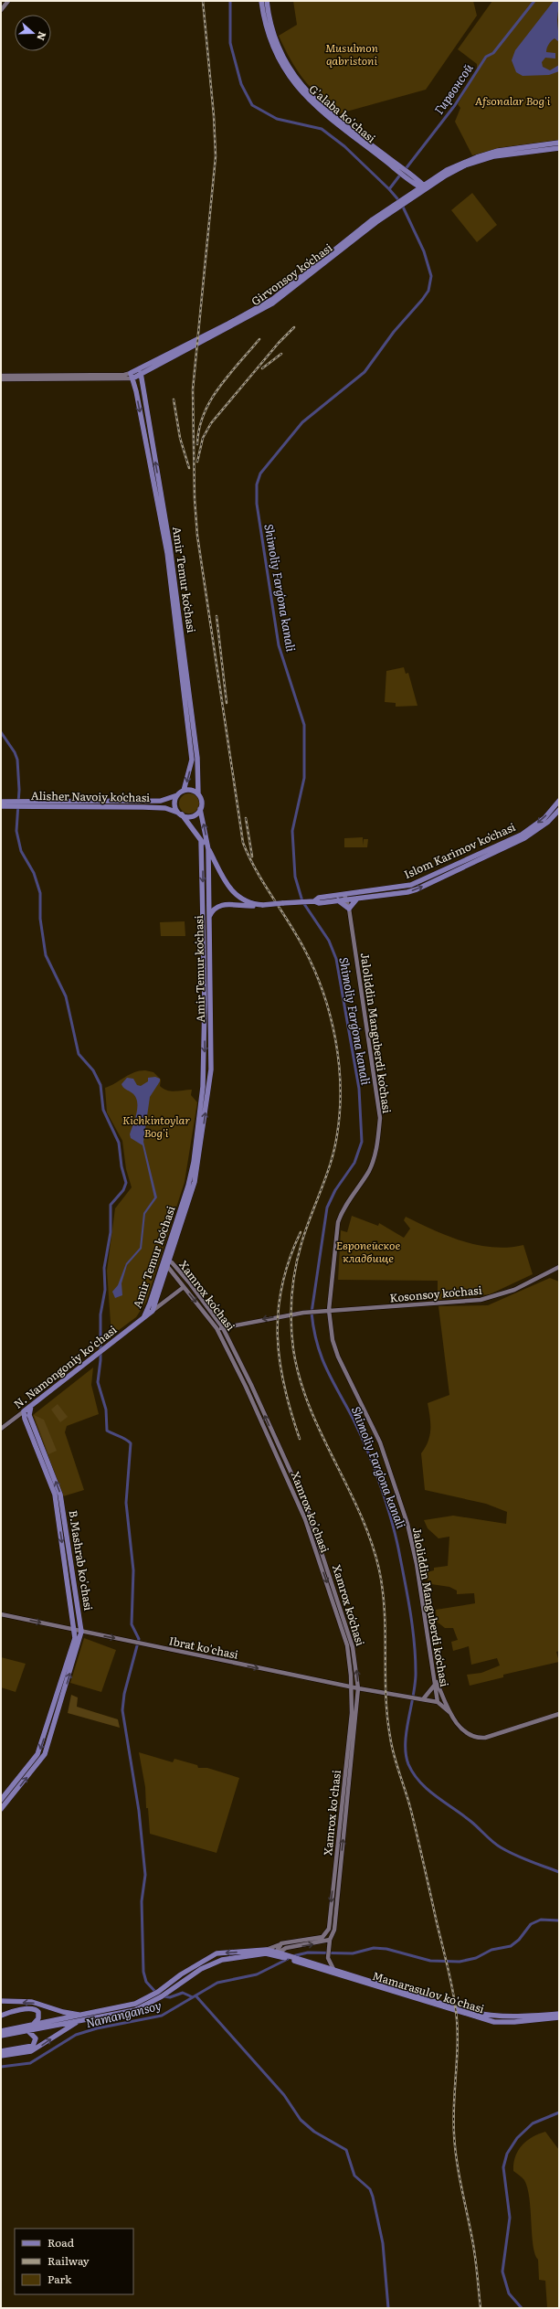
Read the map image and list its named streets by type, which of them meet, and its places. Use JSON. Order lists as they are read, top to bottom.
{
  "streets": {
    "main road": [
      "G'alaba ko'chasi",
      "Girvonsoy koʻchasi",
      "Amir Temur koʻchasi",
      "Alisher Navoiy koʻchasi",
      "Islom Karimov koʻchasi",
      "Jaloliddin Manguberdi koʻchasi",
      "Kosonsoy koʻchasi",
      "Xamrox koʻchasi",
      "N. Namongoniy ko'chasi",
      "Xamrox ko'chasi",
      "B.Mashrab ko'chasi",
      "Ibrat ko'chasi",
      "Mamarasulov ko'chasi"
    ]
  },
  "crossings": [
    ["Girvonsoy koʻchasi", "Amir Temur koʻchasi"],
    ["Amir Temur koʻchasi", "Alisher Navoiy koʻchasi"],
    ["Amir Temur koʻchasi", "Xamrox koʻchasi"],
    ["Amir Temur koʻchasi", "N. Namongoniy ko'chasi"],
    ["Amir Temur koʻchasi", "Xamrox ko'chasi"],
    ["Islom Karimov koʻchasi", "Jaloliddin Manguberdi koʻchasi"],
    ["Jaloliddin Manguberdi koʻchasi", "Kosonsoy koʻchasi"],
    ["Jaloliddin Manguberdi koʻchasi", "Ibrat ko'chasi"],
    ["Kosonsoy koʻchasi", "Xamrox koʻchasi"],
    ["Kosonsoy koʻchasi", "Xamrox ko'chasi"],
    ["Xamrox koʻchasi", "Ibrat ko'chasi"],
    ["Xamrox koʻchasi", "Mamarasulov ko'chasi"],
    ["N. Namongoniy ko'chasi", "B.Mashrab ko'chasi"],
    ["Xamrox ko'chasi", "Ibrat ko'chasi"],
    ["B.Mashrab ko'chasi", "Ibrat ko'chasi"]
  ],
  "one_way": ["Xamrox koʻchasi", "Xamrox ko'chasi", "Ibrat ko'chasi"],
  "water": ["Гирвонсой", "Shimoliy Fargʻona kanali", "Namangansoy"],
  "parks": [
    "Musulmon qabristoni",
    "Afsonalar Bog'i",
    "Kichkintoylar Bog'i",
    "Европейское кладбище"
  ],
  "legend": ["Road", "Railway", "Park"],
  "north": "right"
}
